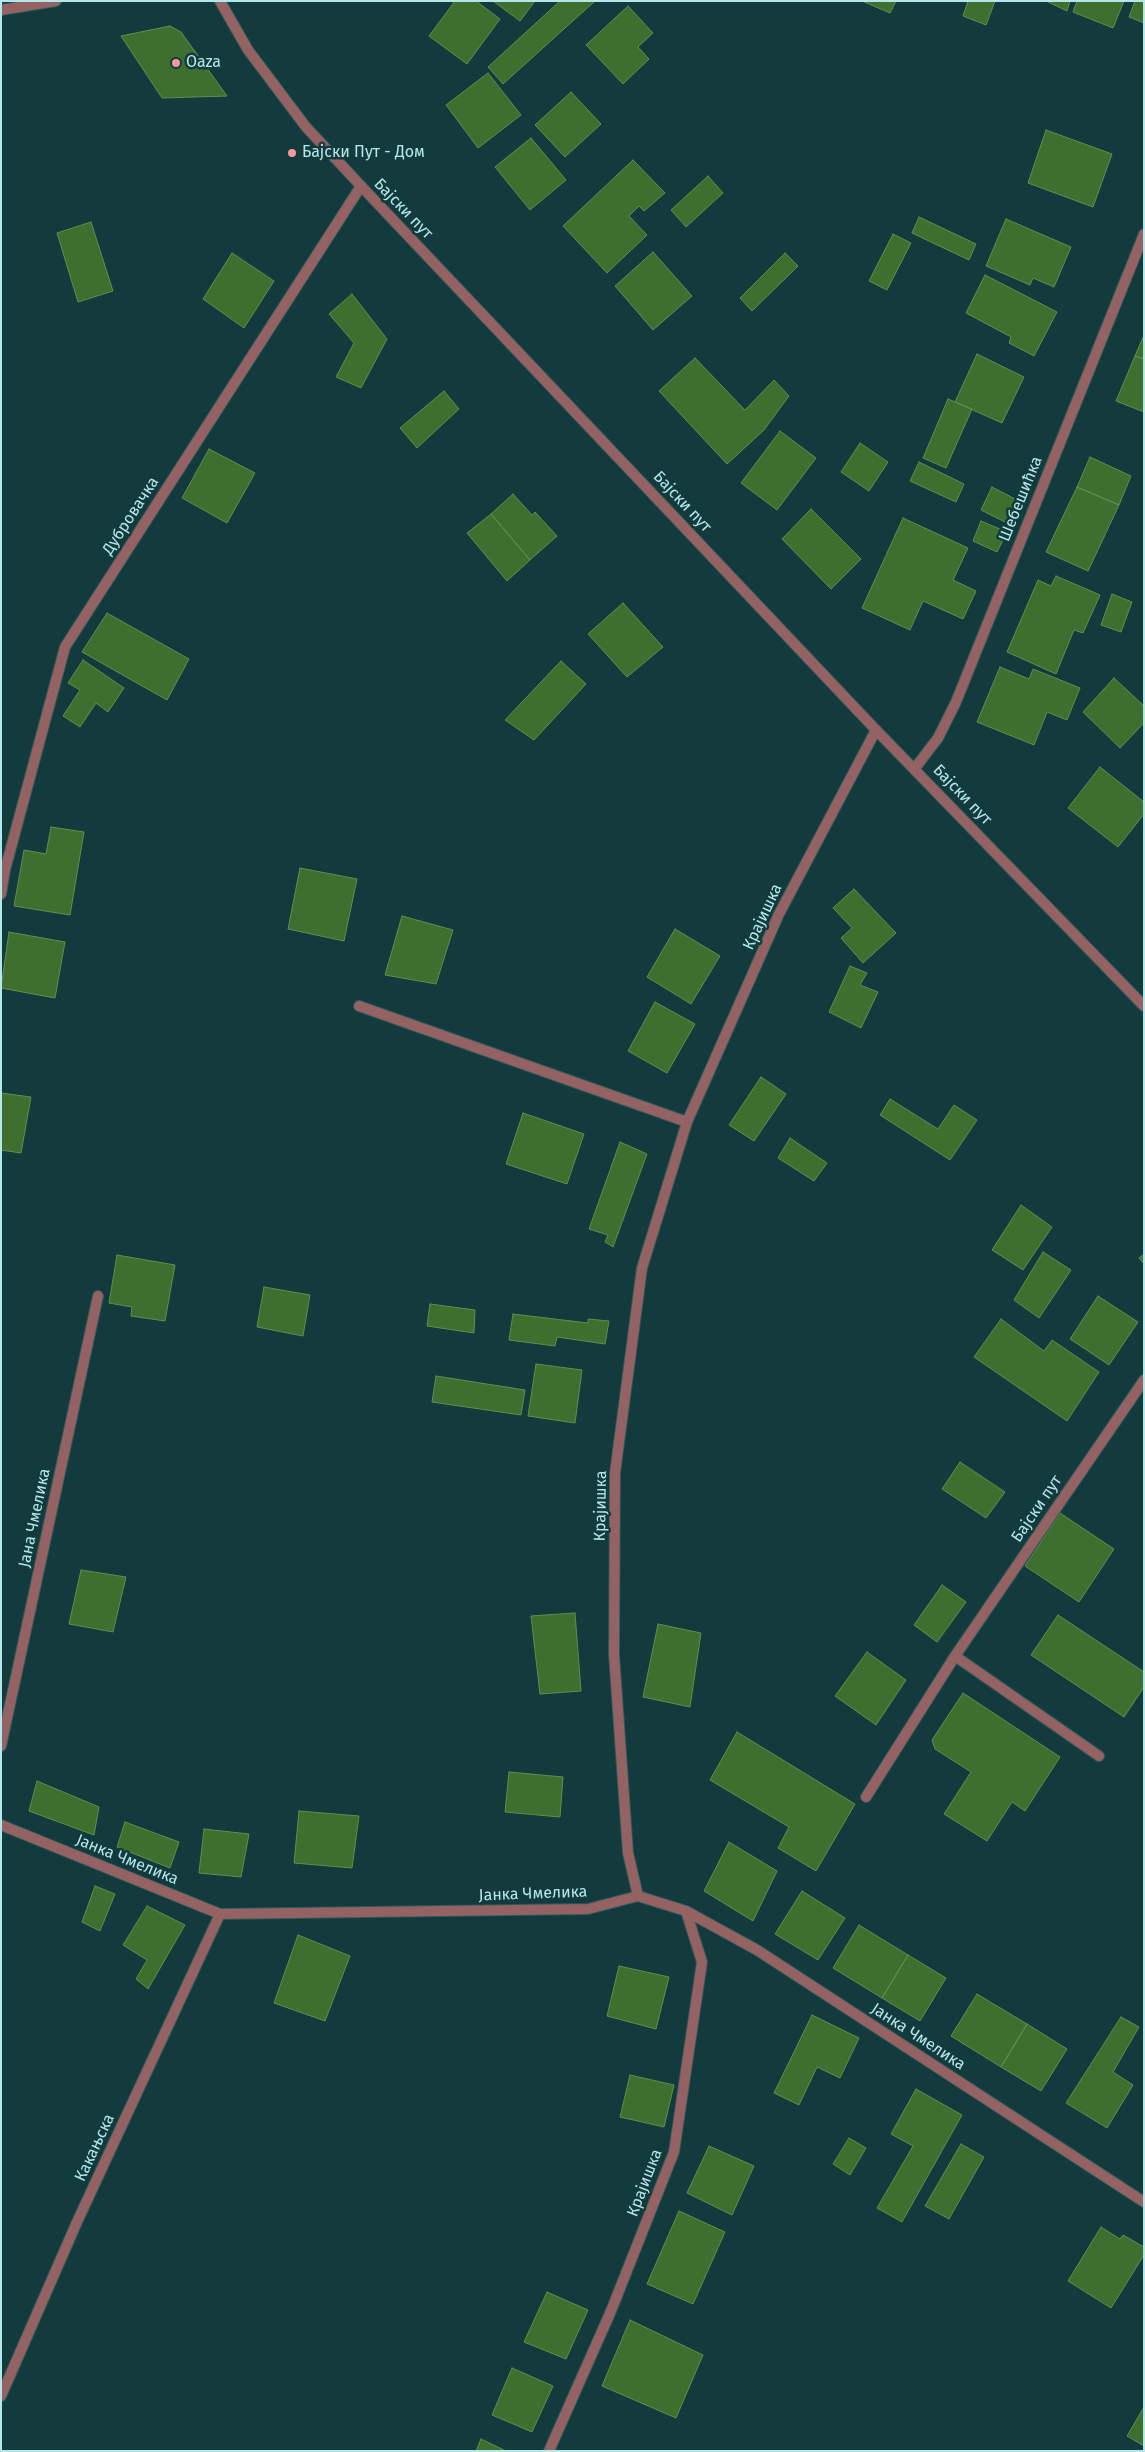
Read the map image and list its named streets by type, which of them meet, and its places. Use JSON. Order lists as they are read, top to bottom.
{
  "streets": {
    "street": [
      "Бајски пут",
      "Шебешићка",
      "Дубровачка",
      "Крајишка",
      "Јана Чмелика",
      "Јанка Чмелика",
      "Какањска"
    ]
  },
  "crossings": [
    ["Бајски пут", "Шебешићка"],
    ["Бајски пут", "Дубровачка"],
    ["Бајски пут", "Крајишка"],
    ["Крајишка", "Јанка Чмелика"],
    ["Јанка Чмелика", "Какањска"]
  ],
  "places": ["Oaza", "Бајски Пут - Дом"]
}
